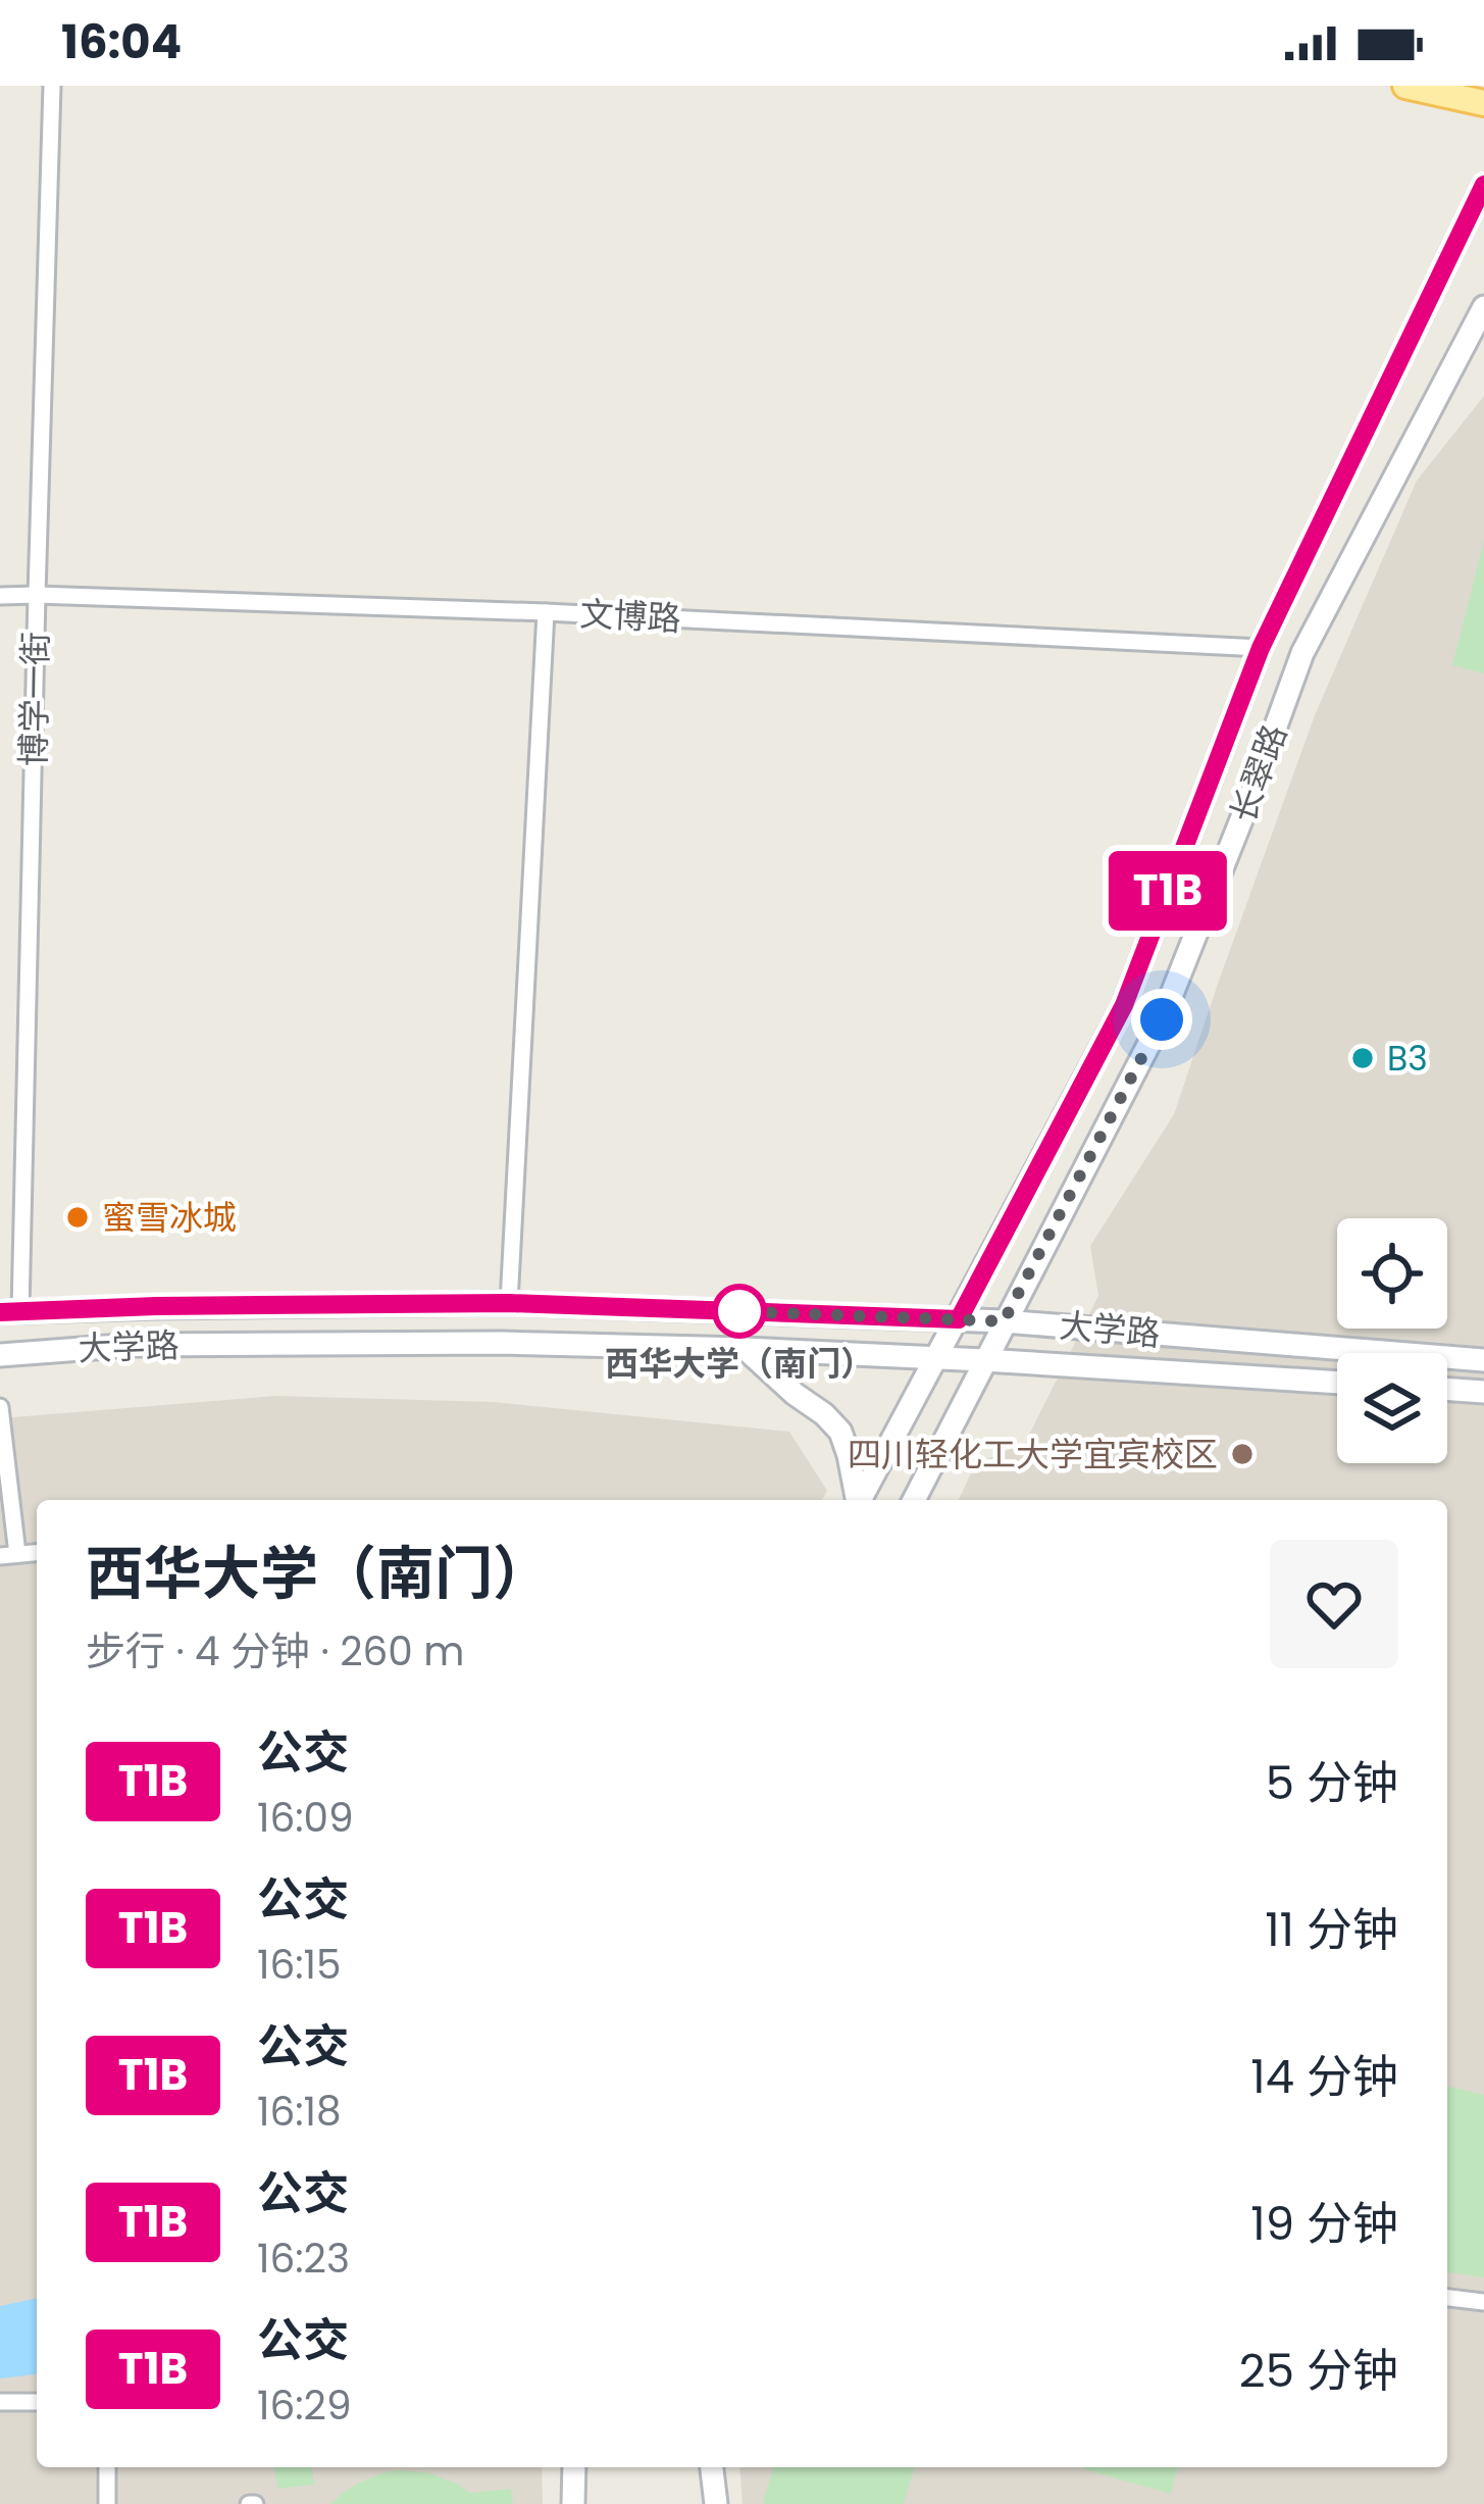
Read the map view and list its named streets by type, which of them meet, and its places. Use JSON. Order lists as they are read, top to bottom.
{
  "streets": {
    "main road": ["长翠路", "大学路"],
    "street": ["文博路", "博学一街"]
  },
  "crossings": [
    ["文博路", "博学一街"],
    ["文博路", "长翠路"],
    ["博学一街", "大学路"],
    ["长翠路", "大学路"]
  ],
  "places": [
    "B3",
    "蜜雪冰城",
    "西华大学（南门）",
    "四川轻化工大学宜宾校区"
  ],
  "lines": ["bus line T1B"],
  "page": {
    "status": "16:04",
    "on_map": "T1B",
    "heading": ["西华大学（南门）", "步行 · 4 分钟 · 260 m"],
    "list": [
      {
        "mark": "T1B",
        "name": "公交",
        "note": "16:09",
        "value": "5 分钟"
      },
      {
        "mark": "T1B",
        "name": "公交",
        "note": "16:15",
        "value": "11 分钟"
      },
      {
        "mark": "T1B",
        "name": "公交",
        "note": "16:18",
        "value": "14 分钟"
      },
      {
        "mark": "T1B",
        "name": "公交",
        "note": "16:23",
        "value": "19 分钟"
      },
      {
        "mark": "T1B",
        "name": "公交",
        "note": "16:29",
        "value": "25 分钟"
      }
    ]
  }
}
